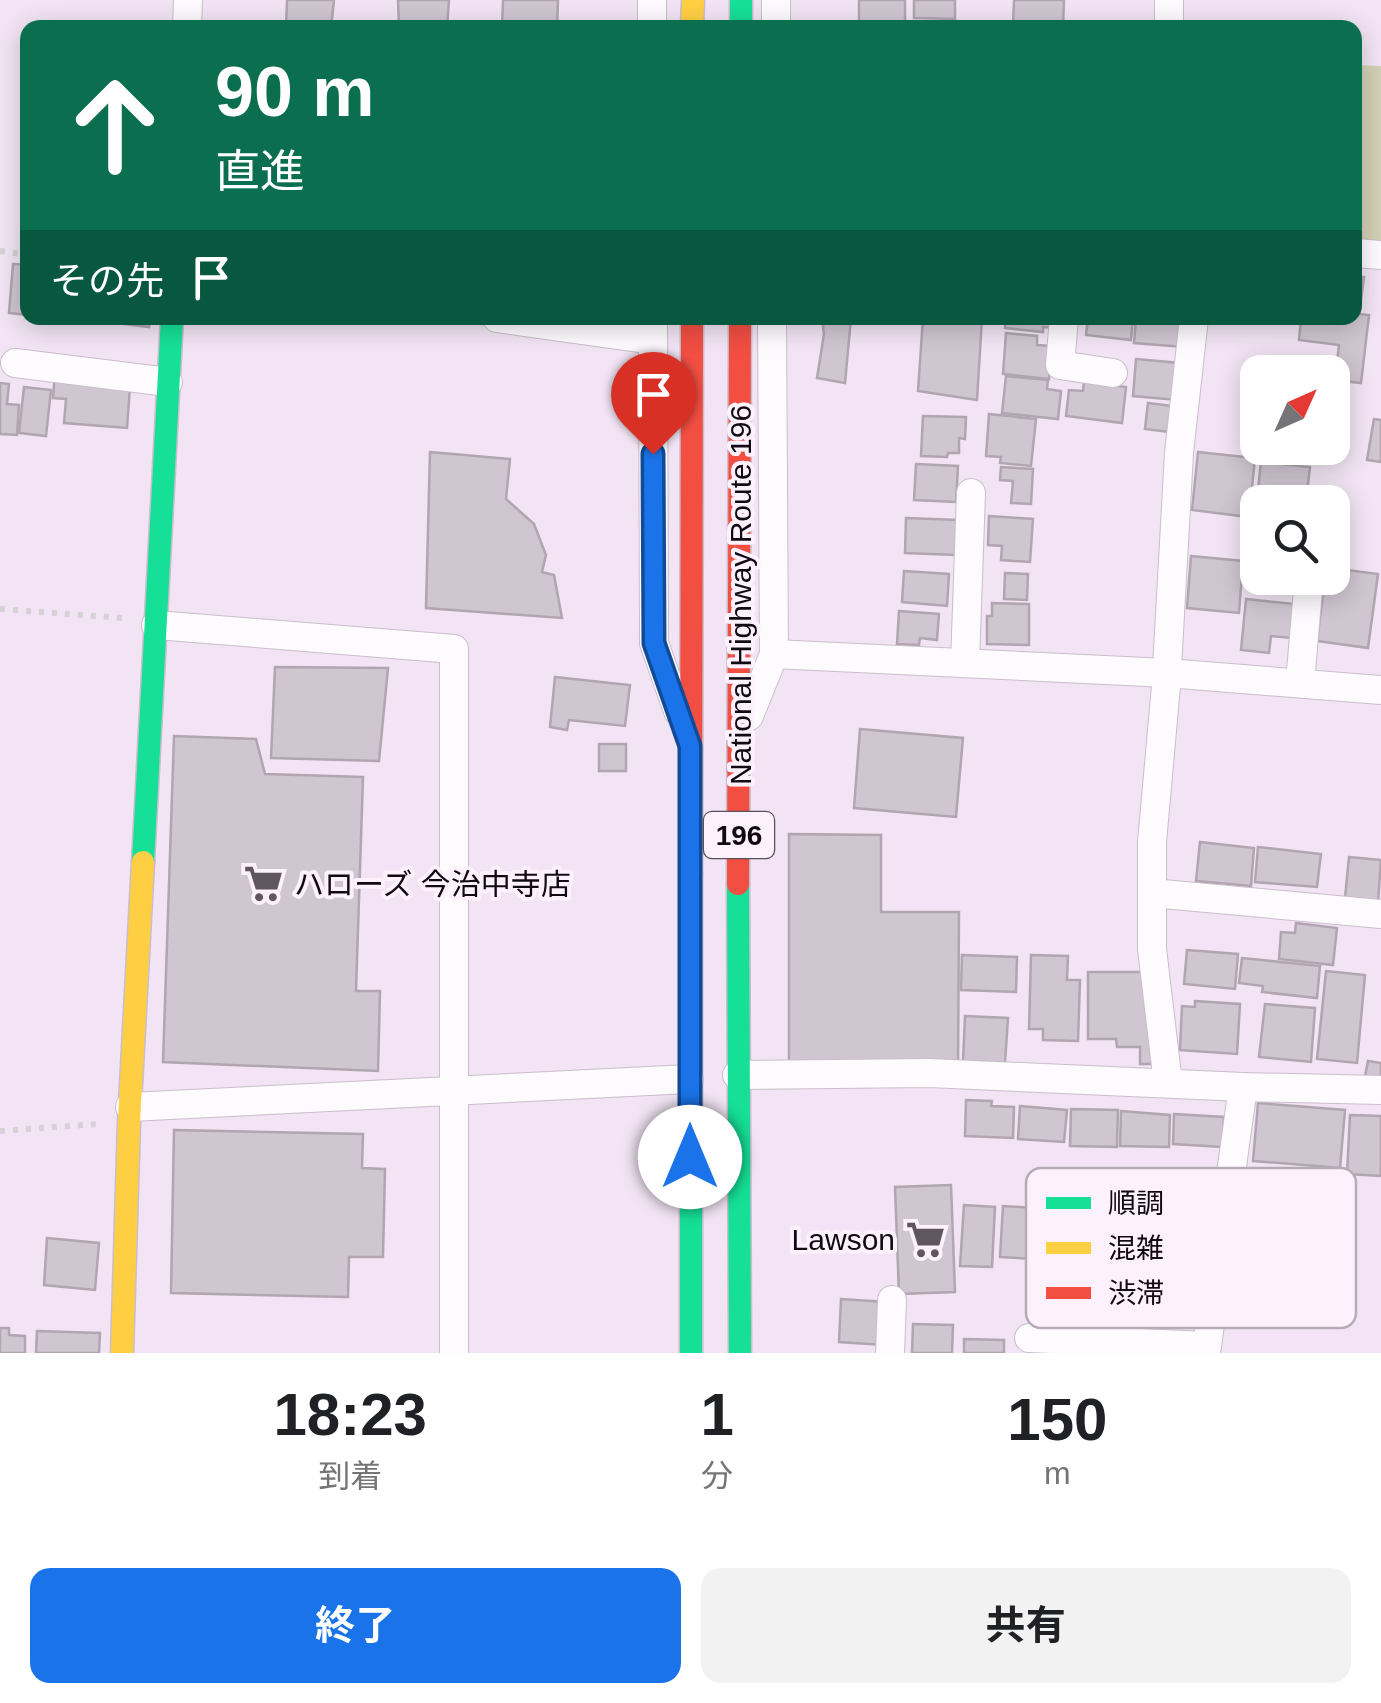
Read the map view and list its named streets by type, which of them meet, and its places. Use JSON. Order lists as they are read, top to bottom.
{
  "streets": {
    "main road": ["National Highway Route 196", "196"]
  },
  "places": {
    "supermarket": ["ハローズ 今治中寺店", "Lawson"]
  },
  "legend": ["順調", "混雑", "渋滞"],
  "north": "top right",
  "page": {
    "turn": ["90 m", "直進"],
    "then": "その先",
    "eta": [
      "18:23",
      "到着",
      "1",
      "分",
      "150",
      "m"
    ],
    "buttons": ["終了", "共有"]
  }
}
